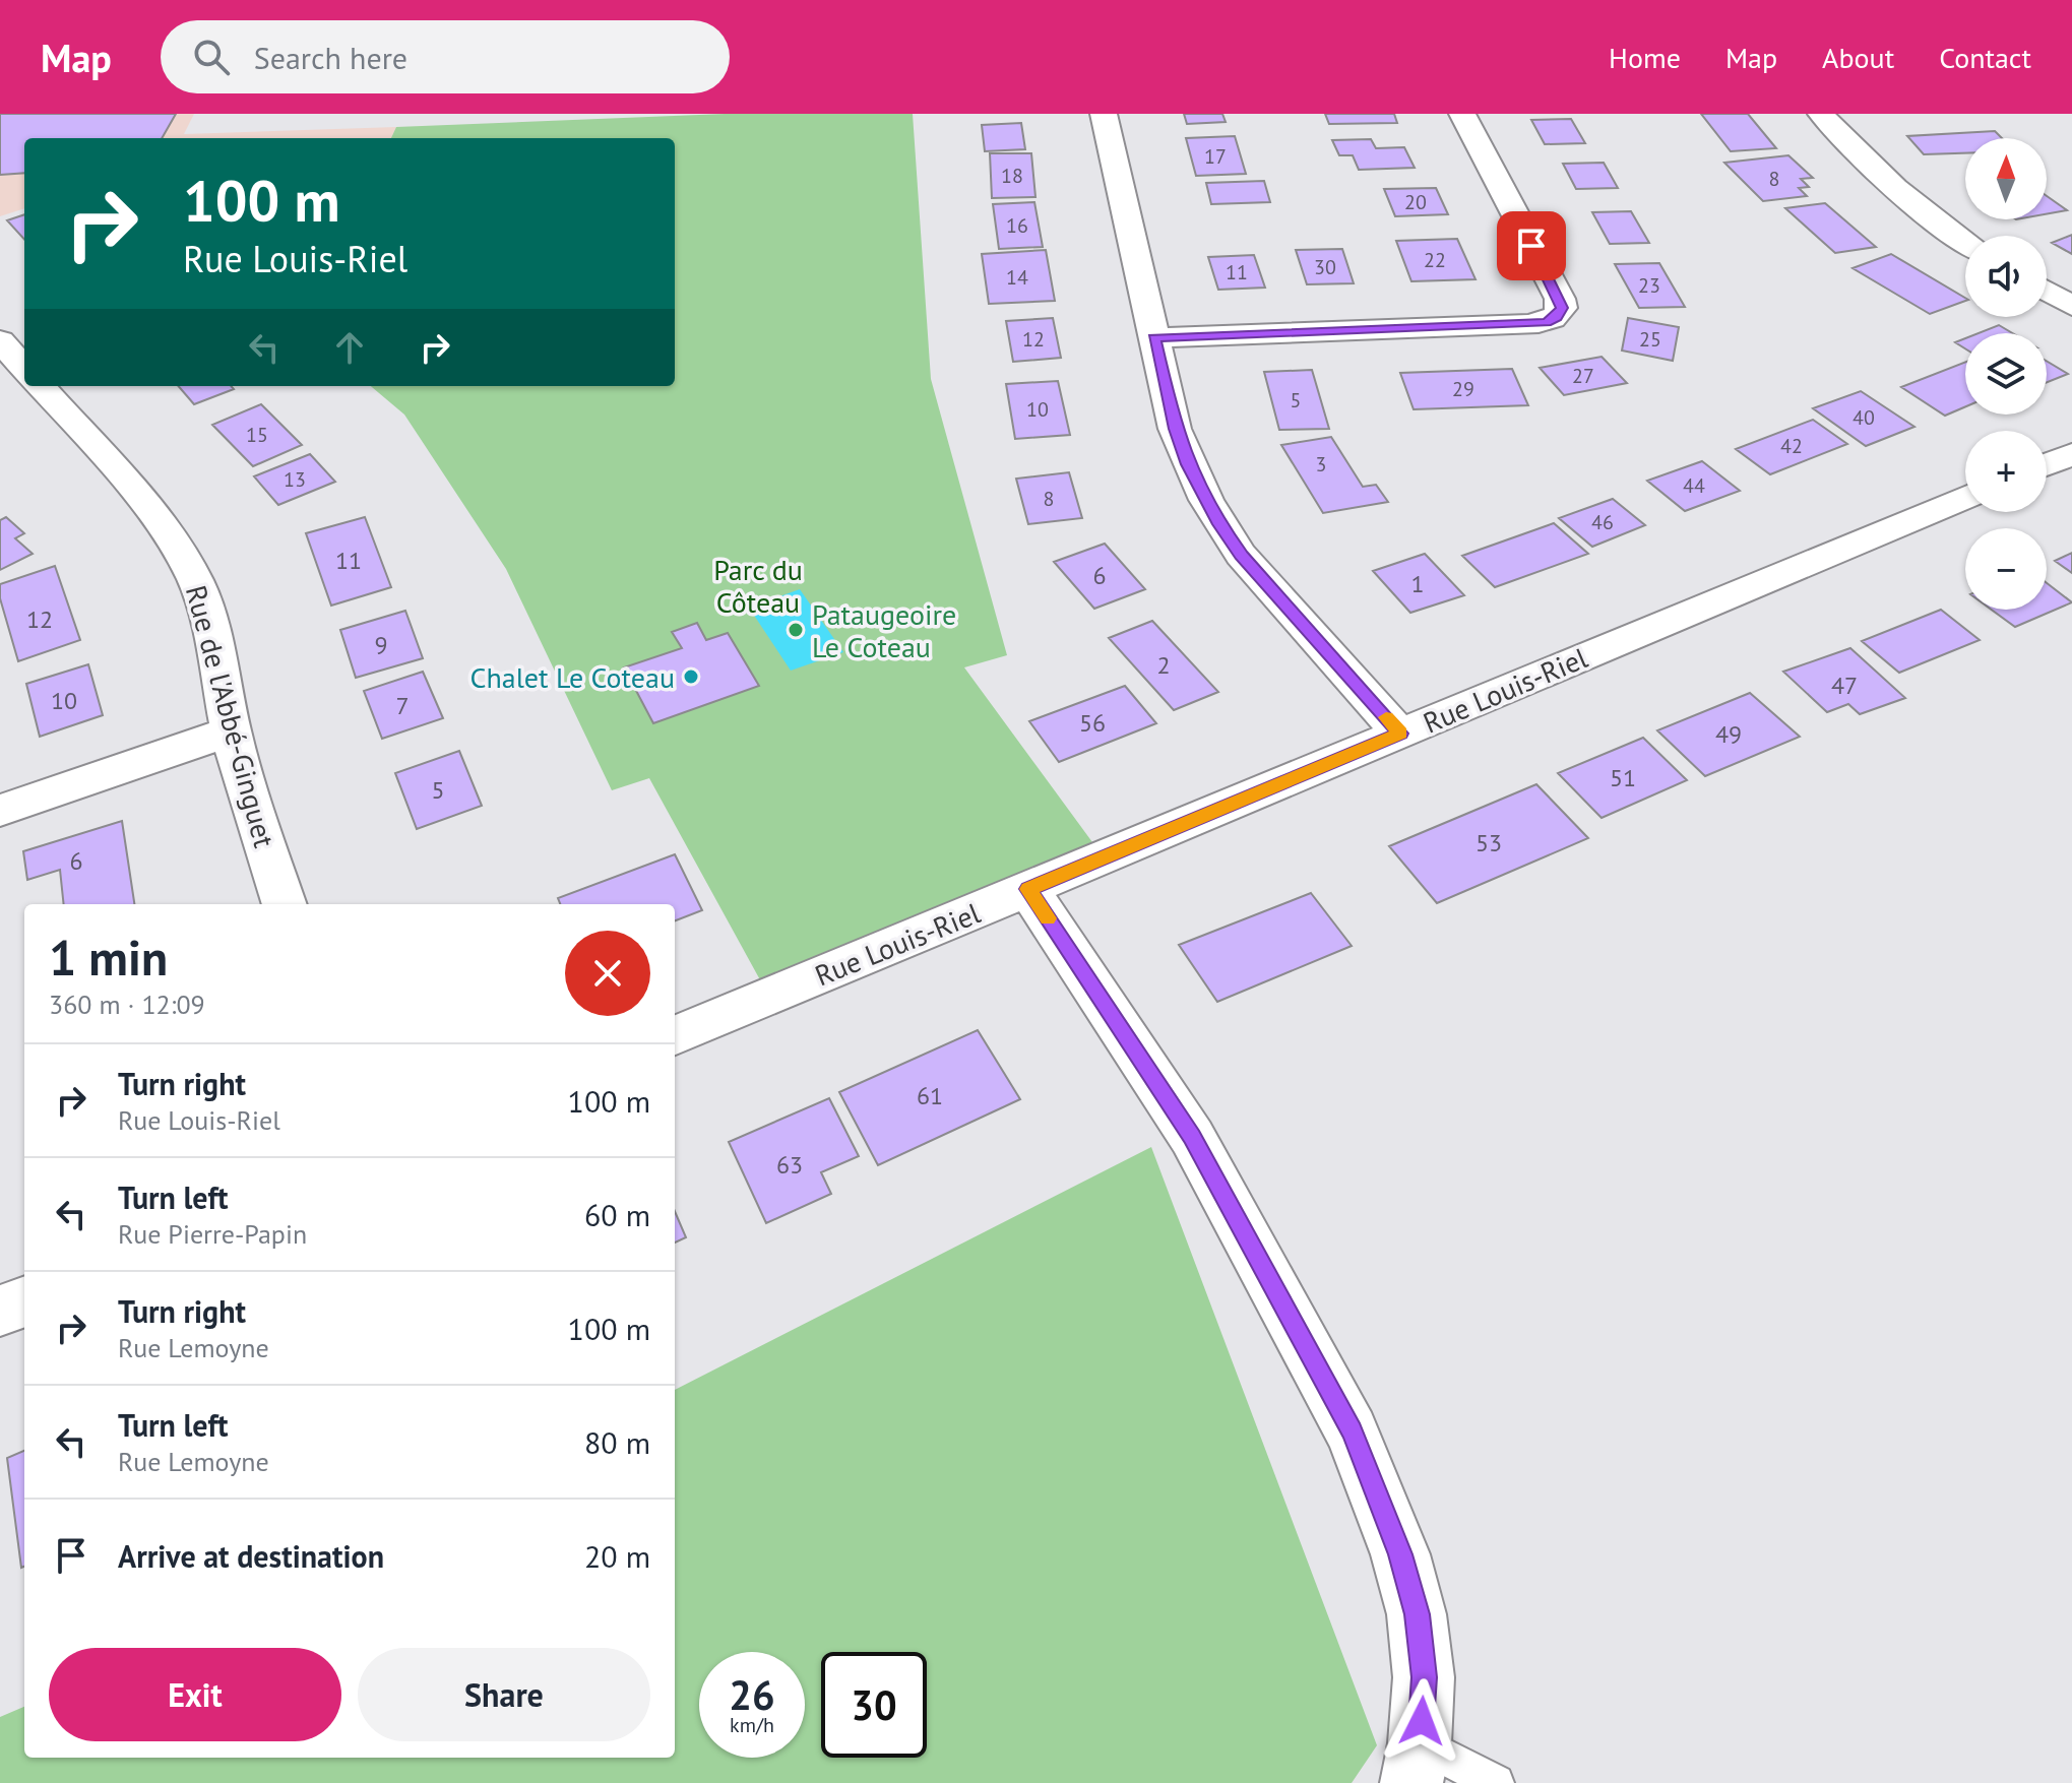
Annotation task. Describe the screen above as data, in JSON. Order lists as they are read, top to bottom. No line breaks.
{"streets":{"street":["Rue Louis-Riel","Rue de l'Abbé-Ginguet"]},"parks":["Parc du Côteau"],"places":["Pataugeoire Le Coteau","Chalet Le Coteau"],"house_numbers":["17","18","8","20","16","22","30","11","14","23","12","25","27","29","5","10","40","15","42","3","13","44","8","46","11","6","1","12","9","2","47","10","7","56","49","51","5","53","6","61","63"],"north":"top","page":{"header":"Map","search":"Search here","nav":["Home","Map","About","Contact"],"map_buttons":["+","−"],"turn":["100 m","Rue Louis-Riel"],"heading":["1 min","360 m · 12:09"],"list":[{"name":"Turn right","note":"Rue Louis-Riel","value":"100 m"},{"name":"Turn left","note":"Rue Pierre-Papin","value":"60 m"},{"name":"Turn right","note":"Rue Lemoyne","value":"100 m"},{"name":"Turn left","note":"Rue Lemoyne","value":"80 m"},{"name":"Arrive at destination","value":"20 m"}],"buttons":["Exit","Share"],"speed":"26 km/h","limit":"30"}}
